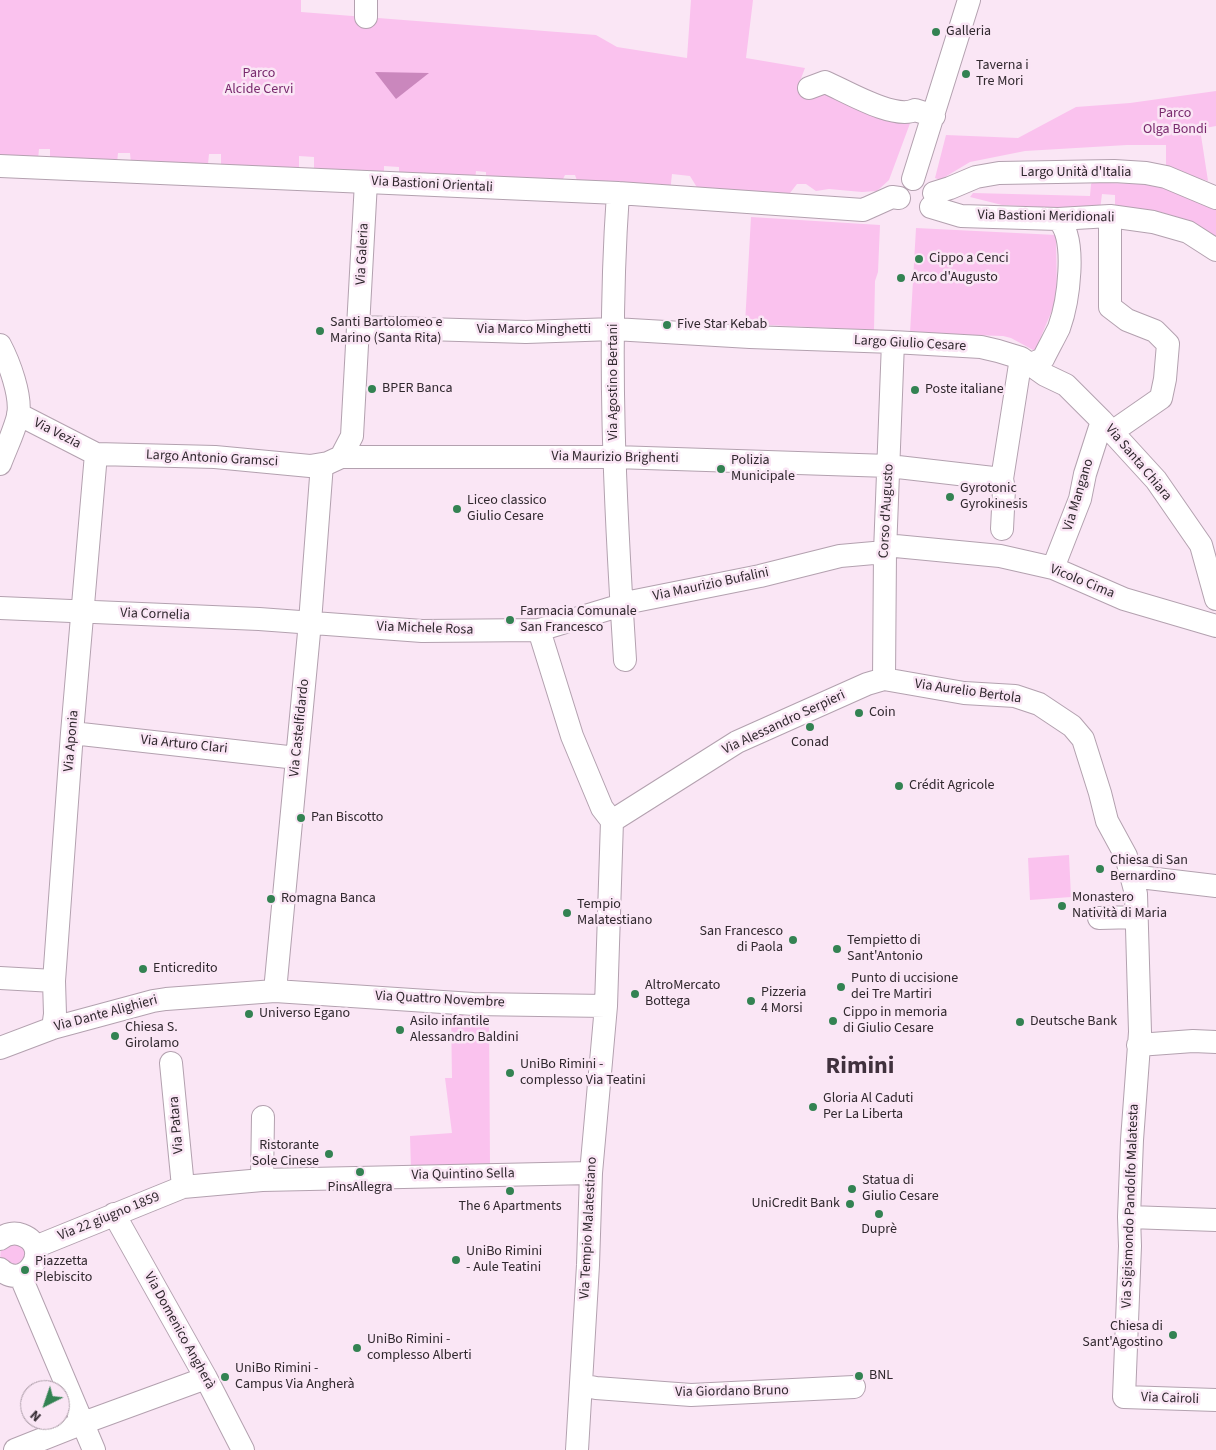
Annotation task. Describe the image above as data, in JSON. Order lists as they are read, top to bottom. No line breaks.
{"streets":{"street":["Largo Unità d'Italia","Via Bastioni Orientali","Via Bastioni Meridionali","Via Galeria","Via Marco Minghetti","Largo Giulio Cesare","Via Agostino Bertani","Via Vezia","Via Maurizio Brighenti","Largo Antonio Gramsci","Via Santa Chiara","Via Mangano","Corso d'Augusto","Vicolo Cima","Via Maurizio Bufalini","Via Cornelia","Via Michele Rosa","Via Aurelio Bertola","Via Alessandro Serpieri","Via Castelfidardo","Via Aponia","Via Arturo Clari","Via Quattro Novembre","Via Dante Alighieri","Via Patara","Via Quintino Sella","Via Sigismondo Pandolfo Malatesta","Via 22 giugno 1859","Via Tempio Malatestiano","Via Domenico Angherà","Via Giordano Bruno","Via Cairoli"]},"crossings":[["Largo Unità d'Italia","Via Bastioni Orientali"],["Largo Unità d'Italia","Via Bastioni Meridionali"],["Via Bastioni Orientali","Via Bastioni Meridionali"],["Via Bastioni Orientali","Via Galeria"],["Via Bastioni Orientali","Via Agostino Bertani"],["Via Galeria","Via Marco Minghetti"],["Via Galeria","Via Maurizio Brighenti"],["Via Galeria","Largo Antonio Gramsci"],["Via Galeria","Via Castelfidardo"],["Via Marco Minghetti","Largo Giulio Cesare"],["Via Marco Minghetti","Via Agostino Bertani"],["Largo Giulio Cesare","Via Santa Chiara"],["Largo Giulio Cesare","Corso d'Augusto"],["Via Agostino Bertani","Via Maurizio Brighenti"],["Via Agostino Bertani","Via Maurizio Bufalini"],["Via Vezia","Largo Antonio Gramsci"],["Via Vezia","Via Aponia"],["Via Maurizio Brighenti","Largo Antonio Gramsci"],["Via Maurizio Brighenti","Corso d'Augusto"],["Via Maurizio Brighenti","Via Castelfidardo"],["Largo Antonio Gramsci","Via Castelfidardo"],["Largo Antonio Gramsci","Via Aponia"],["Via Santa Chiara","Via Mangano"],["Via Mangano","Vicolo Cima"],["Corso d'Augusto","Vicolo Cima"],["Corso d'Augusto","Via Maurizio Bufalini"],["Corso d'Augusto","Via Aurelio Bertola"],["Corso d'Augusto","Via Alessandro Serpieri"],["Vicolo Cima","Via Maurizio Bufalini"],["Via Maurizio Bufalini","Via Michele Rosa"],["Via Cornelia","Via Michele Rosa"],["Via Cornelia","Via Castelfidardo"],["Via Cornelia","Via Aponia"],["Via Michele Rosa","Via Castelfidardo"],["Via Aurelio Bertola","Via Alessandro Serpieri"],["Via Aurelio Bertola","Via Sigismondo Pandolfo Malatesta"],["Via Alessandro Serpieri","Via Tempio Malatestiano"],["Via Castelfidardo","Via Arturo Clari"],["Via Castelfidardo","Via Quattro Novembre"],["Via Castelfidardo","Via Dante Alighieri"],["Via Aponia","Via Arturo Clari"],["Via Aponia","Via Dante Alighieri"],["Via Quattro Novembre","Via Dante Alighieri"],["Via Quattro Novembre","Via Tempio Malatestiano"],["Via Patara","Via 22 giugno 1859"],["Via Quintino Sella","Via Tempio Malatestiano"],["Via Sigismondo Pandolfo Malatesta","Via Cairoli"],["Via 22 giugno 1859","Via Domenico Angherà"],["Via Tempio Malatestiano","Via Giordano Bruno"]],"districts":["Rimini"],"parks":["Parco Alcide Cervi","Parco Olga Bondi"],"places":["Galleria","Taverna i Tre Mori","Cippo a Cenci","Arco d'Augusto","Five Star Kebab","Santi Bartolomeo e Marino (Santa Rita)","BPER Banca","Poste italiane","Polizia Municipale","Gyrotonic Gyrokinesis","Liceo classico Giulio Cesare","Farmacia Comunale San Francesco","Coin","Conad","Crédit Agricole","Pan Biscotto","Chiesa di San Bernardino","Romagna Banca","Monastero Natività di Maria","Tempio Malatestiano","San Francesco di Paola","Tempietto di Sant'Antonio","Enticredito","Punto di uccisione dei Tre Martiri","AltroMercato Bottega","Pizzeria 4 Morsi","Universo Egano","Cippo in memoria di Giulio Cesare","Deutsche Bank","Asilo infantile Alessandro Baldini","Chiesa S. Girolamo","UniBo Rimini - complesso Via Teatini","Gloria Al Caduti Per La Liberta","Ristorante Sole Cinese","PinsAllegra","Statua di Giulio Cesare","The 6 Apartments","UniCredit Bank","Duprè","UniBo Rimini - Aule Teatini","Piazzetta Plebiscito","Chiesa di Sant'Agostino","UniBo Rimini - complesso Alberti","BNL","UniBo Rimini - Campus Via Angherà"],"north":"bottom left"}
